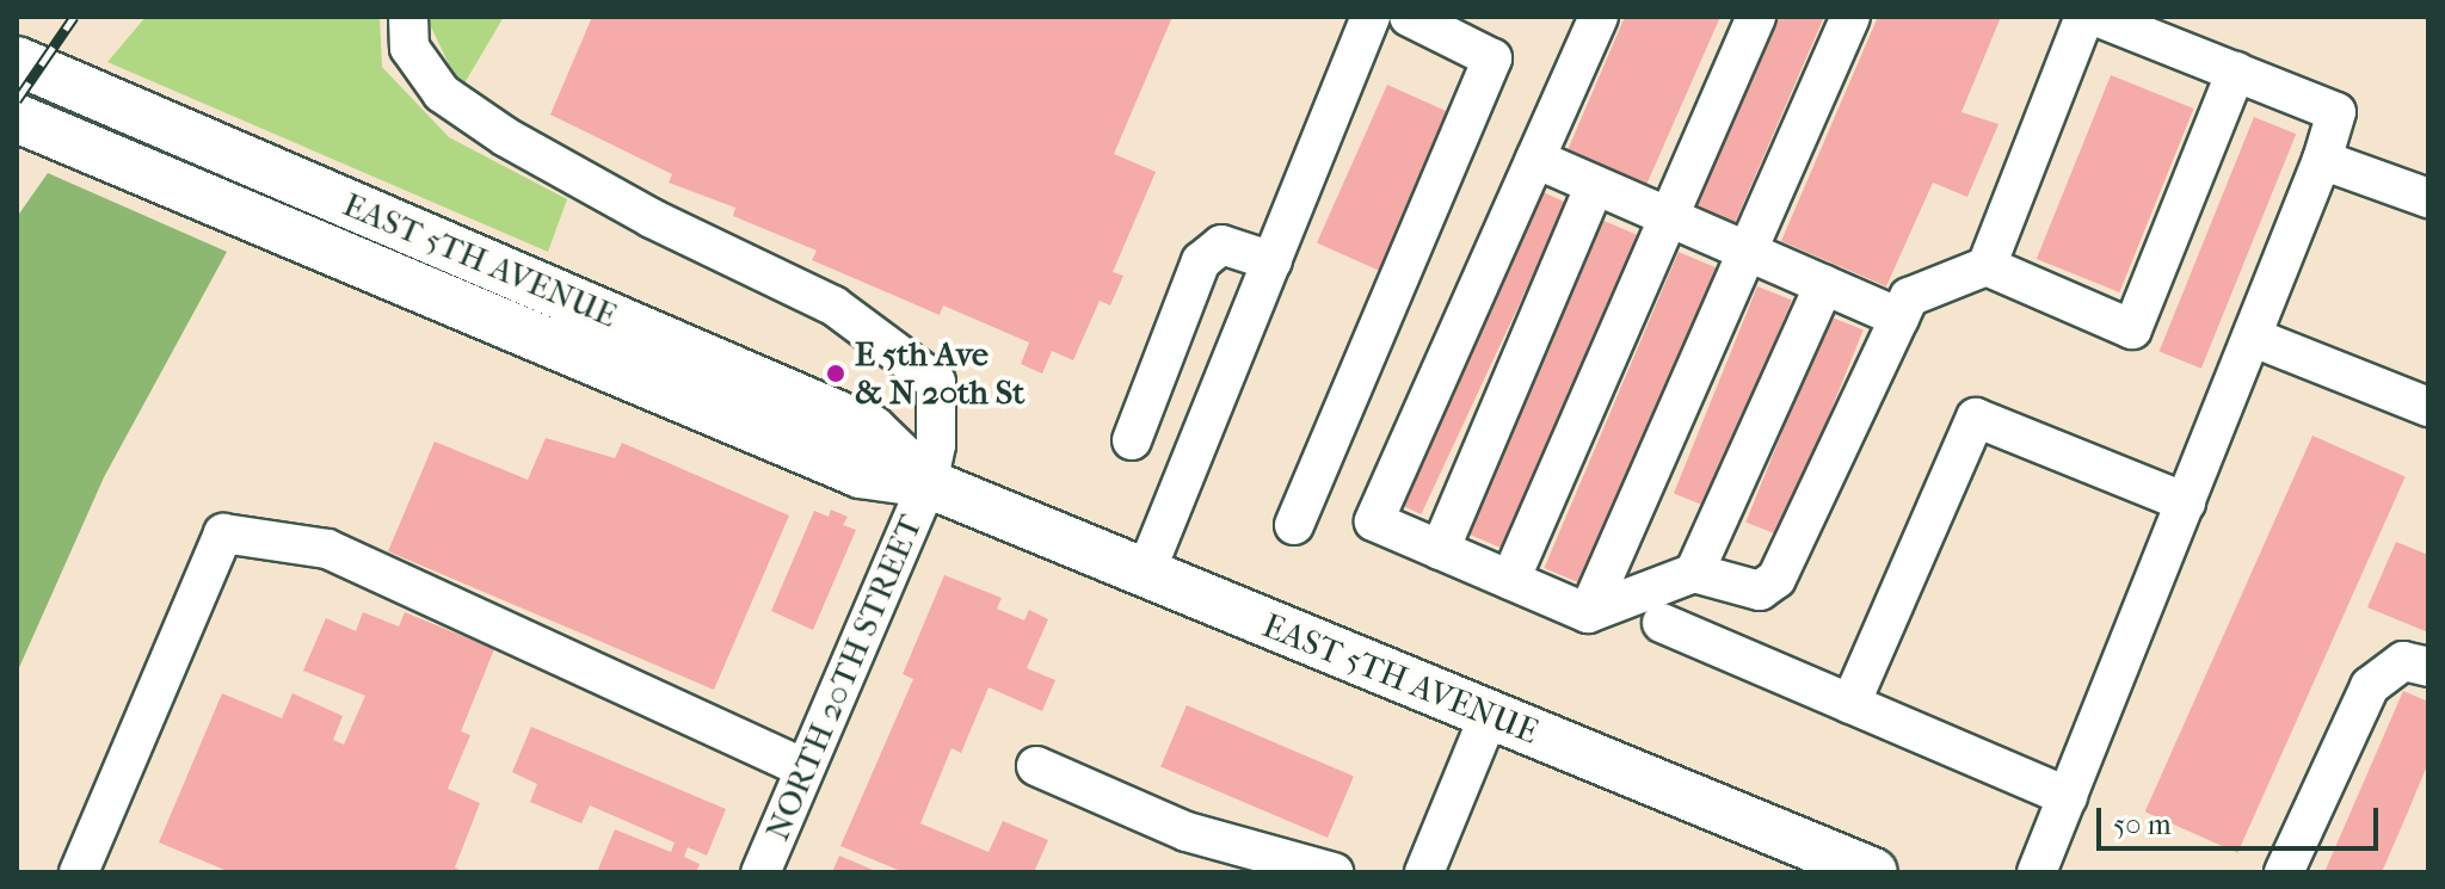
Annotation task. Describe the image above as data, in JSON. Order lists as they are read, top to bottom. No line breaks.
{"streets":{"main road":["EAST 5TH AVENUE"],"street":["NORTH 20TH STREET"]},"crossings":[["EAST 5TH AVENUE","NORTH 20TH STREET"]],"places":["E 5th Ave & N 20th St"],"scale_bar":"50 m"}
